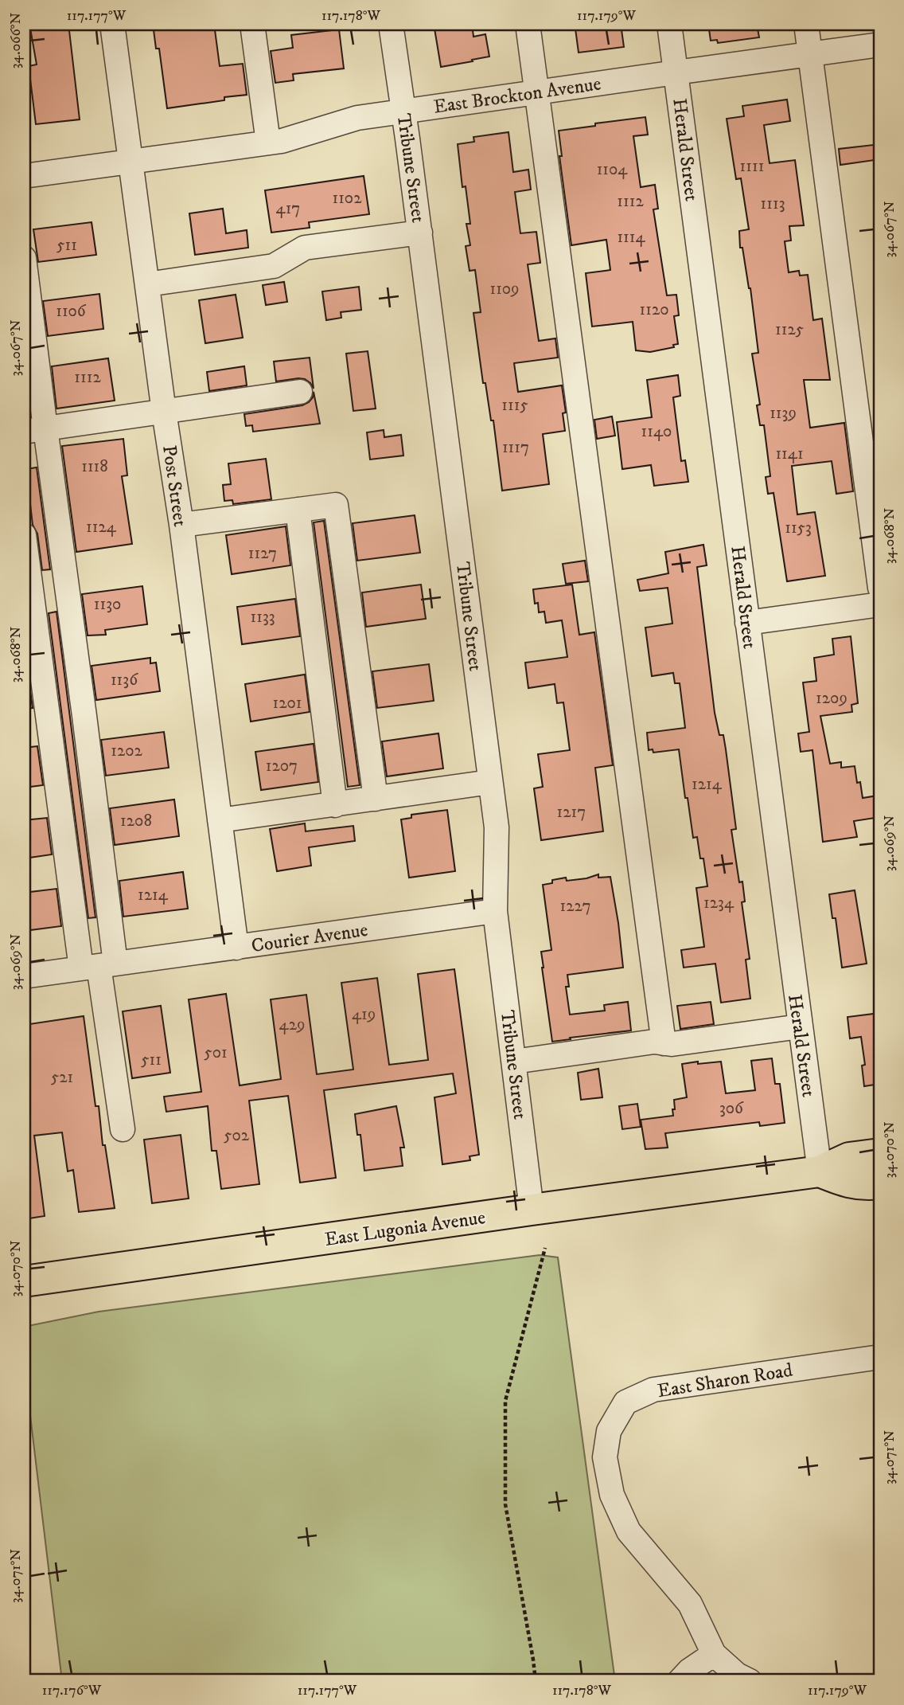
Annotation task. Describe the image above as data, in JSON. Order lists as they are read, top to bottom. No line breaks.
{"streets":{"main road":["East Lugonia Avenue"],"street":["East Brockton Avenue","Herald Street","Tribune Street","Post Street","Courier Avenue","East Sharon Road"]},"crossings":[["East Brockton Avenue","Herald Street"],["East Brockton Avenue","Tribune Street"],["East Brockton Avenue","Post Street"],["Herald Street","East Lugonia Avenue"],["Tribune Street","Courier Avenue"],["Tribune Street","East Lugonia Avenue"],["Post Street","Courier Avenue"]],"house_numbers":["1111","1104","1102","1112","1113","417","1114","511","1109","1120","1106","1125","1112","1115","1139","1140","1117","1141","1118","1124","1153","1127","1130","1133","1136","1209","1201","1202","1207","1214","1217","1208","1214","1234","1227","419","429","501","511","521","306","502"],"coordinates":["117.177°W","117.178°W","117.179°W","34.066°N","34.067°N","34.068°N","34.069°N","34.070°N","34.071°N","117.176°W"]}
